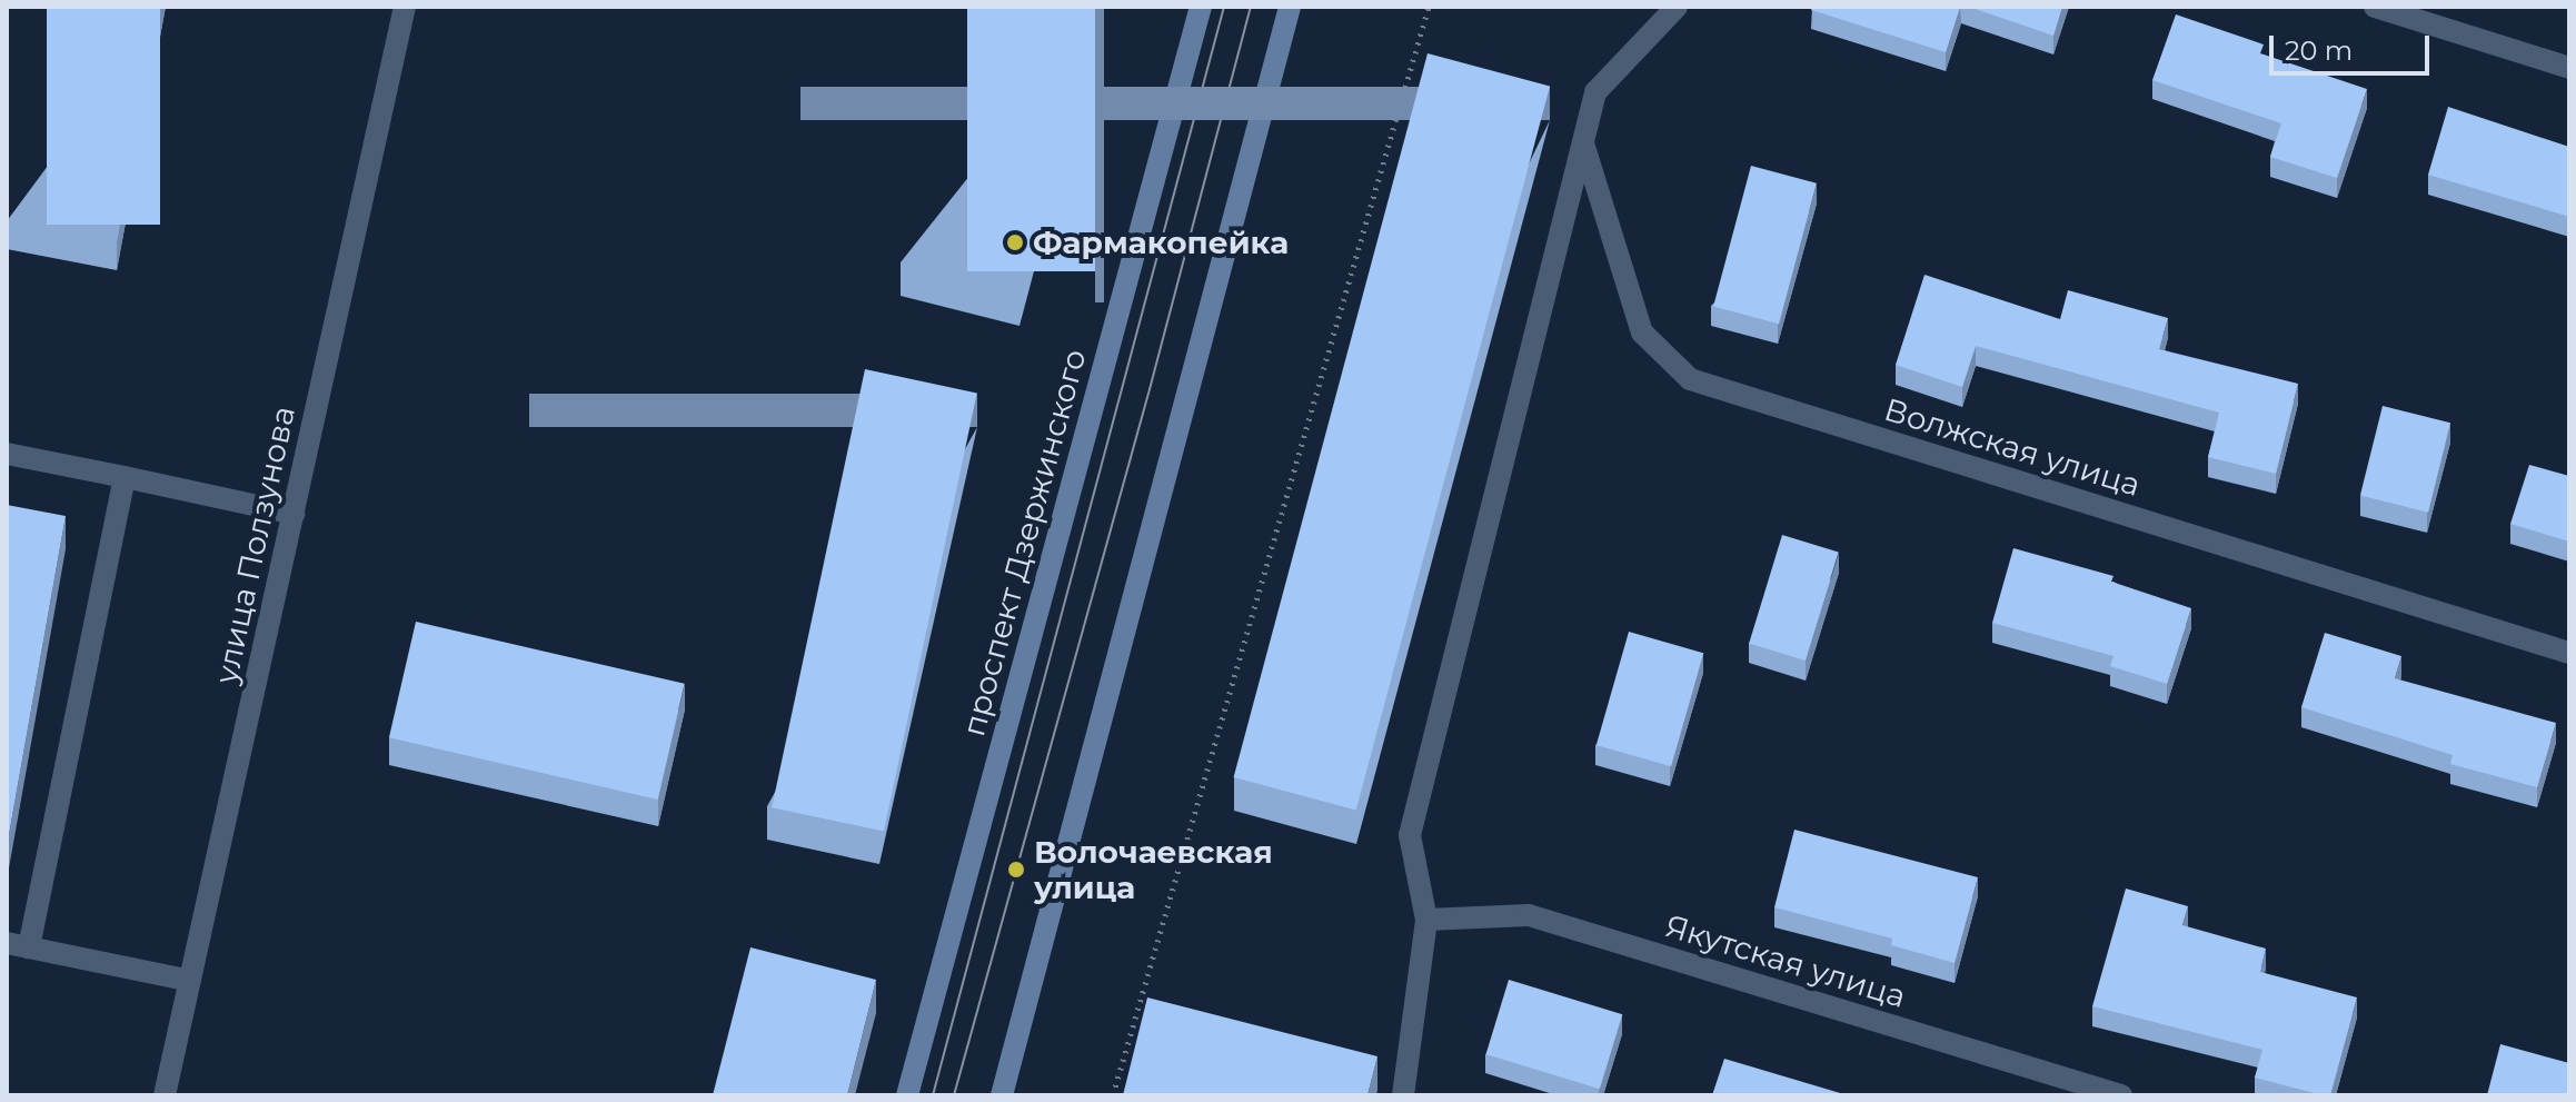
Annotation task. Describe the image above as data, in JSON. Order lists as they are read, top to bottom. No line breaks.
{"streets":{"main road":["проспект Дзержинского"],"street":["Волжская улица","улица Ползунова","Якутская улица"]},"places":["Фармакопейка","Волочаевская улица"],"scale_bar":"20 m"}
